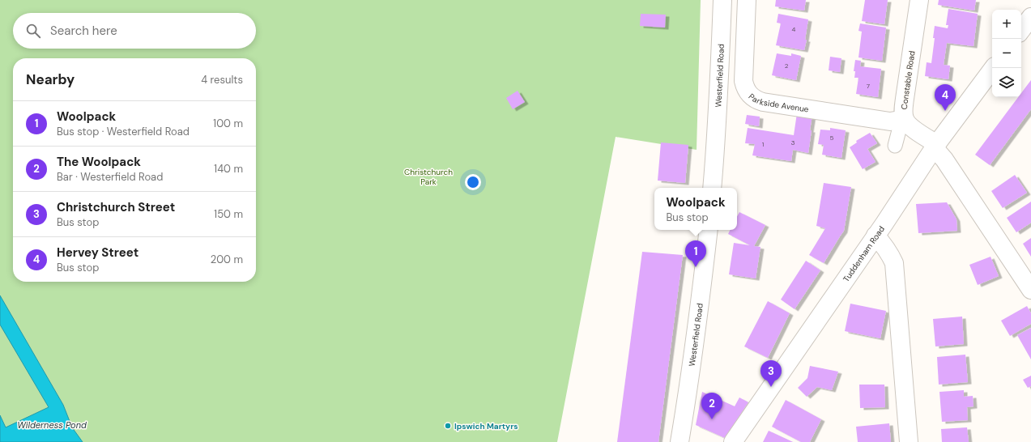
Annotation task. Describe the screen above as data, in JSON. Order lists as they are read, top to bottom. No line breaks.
{"streets":{"street":["Westerfield Road","Constable Road","Parkside Avenue","Tuddenham Road"]},"crossings":[["Constable Road","Parkside Avenue"],["Constable Road","Tuddenham Road"]],"water":["Wilderness Pond"],"parks":["Christchurch Park"],"places":["Ipswich Martyrs"],"house_numbers":["4","2","7","5","3","1"],"page":{"map_buttons":["+","−"],"search":"Search here","heading":["Nearby","4 results"],"pins":["4","1","3","2"],"list":[{"mark":"1","name":"Woolpack","note":"Bus stop · Westerfield Road","value":"100 m"},{"mark":"2","name":"The Woolpack","note":"Bar · Westerfield Road","value":"140 m"},{"mark":"3","name":"Christchurch Street","note":"Bus stop","value":"150 m"},{"mark":"4","name":"Hervey Street","note":"Bus stop","value":"200 m"}],"popup":["Woolpack","Bus stop"]}}
